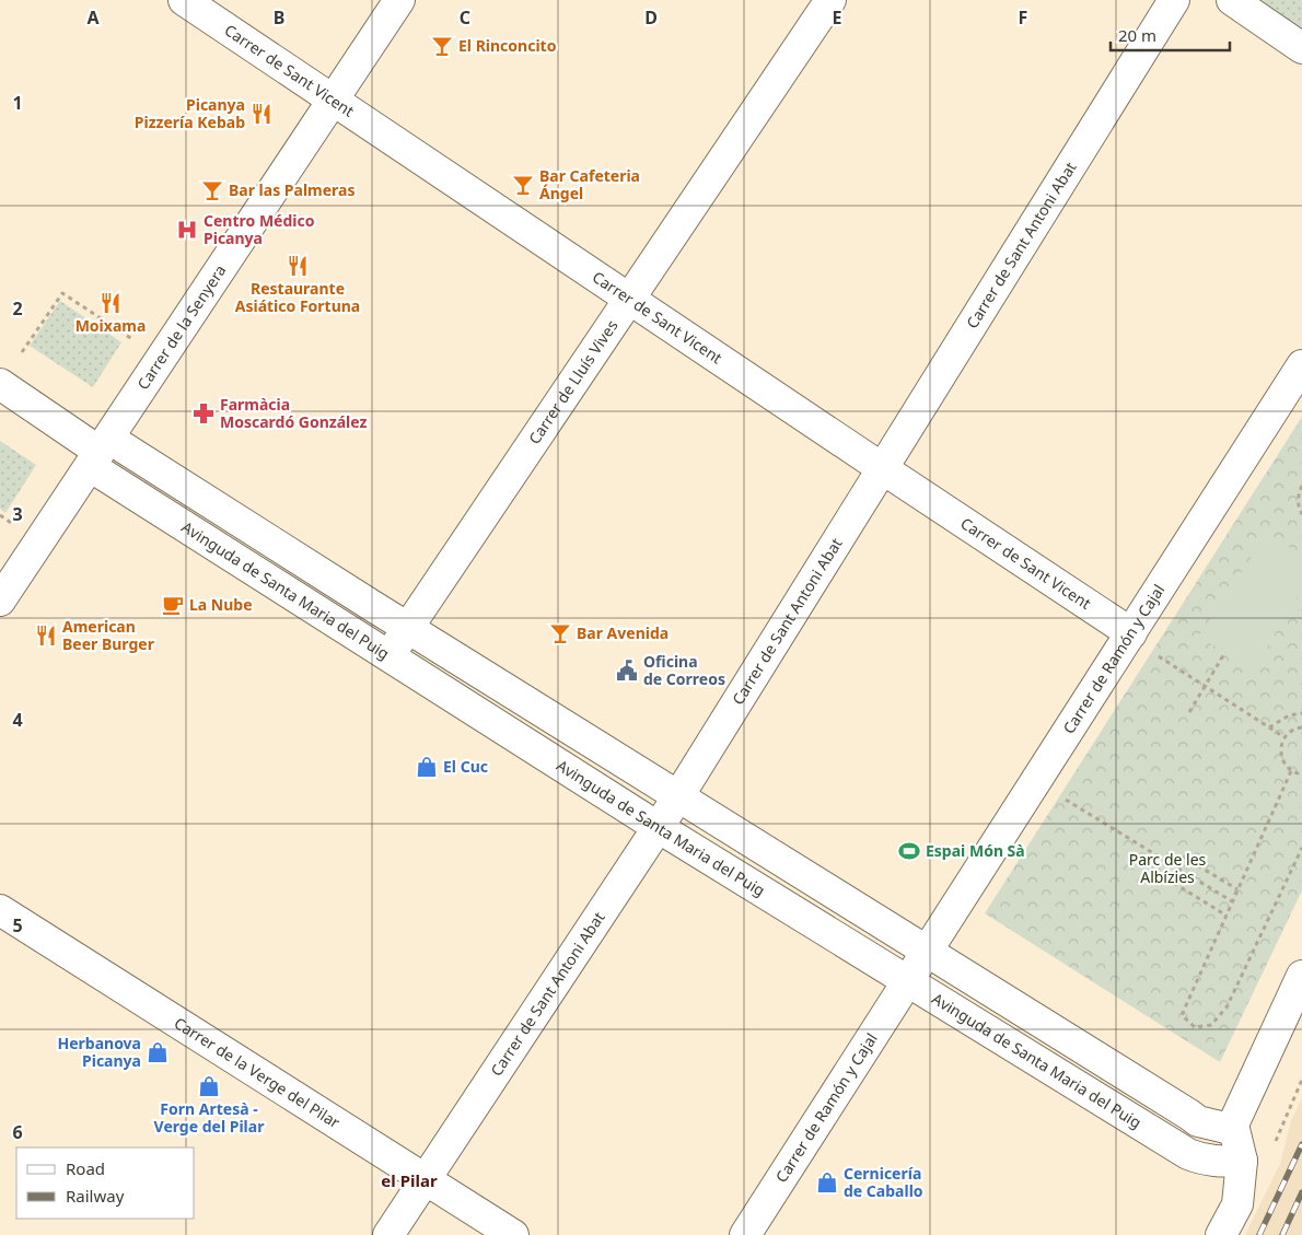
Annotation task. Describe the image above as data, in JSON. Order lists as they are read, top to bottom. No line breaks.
{"streets":{"street":["Carrer de Sant Vicent","Carrer de Sant Antoni Abat","Carrer de la Senyera","Carrer de Lluís Vives","Avinguda de Santa Maria del Puig","Carrer de Ramón y Cajal","Carrer de la Verge del Pilar"]},"crossings":[["Carrer de Sant Vicent","Carrer de Sant Antoni Abat"],["Carrer de Sant Vicent","Carrer de la Senyera"],["Carrer de Sant Vicent","Carrer de Lluís Vives"],["Carrer de Sant Vicent","Carrer de Ramón y Cajal"],["Carrer de Sant Antoni Abat","Avinguda de Santa Maria del Puig"],["Carrer de Sant Antoni Abat","Carrer de la Verge del Pilar"],["Carrer de la Senyera","Avinguda de Santa Maria del Puig"],["Carrer de Lluís Vives","Avinguda de Santa Maria del Puig"],["Avinguda de Santa Maria del Puig","Carrer de Ramón y Cajal"]],"districts":["el Pilar"],"parks":["Parc de les Albízies"],"places":{"bar":["El Rinconcito","Bar Cafeteria Ángel","Bar las Palmeras","Bar Avenida"],"restaurant":["Picanya Pizzería Kebab","Restaurante Asiático Fortuna","Moixama","American Beer Burger"],"hospital":["Centro Médico Picanya"],"pharmacy":["Farmàcia Moscardó González"],"cafe":["La Nube"],"public building":["Oficina de Correos"],"shop":["El Cuc","Herbanova Picanya","Forn Artesà - Verge del Pilar","Cernicería de Caballo"],"sports":["Espai Món Sà"]},"legend":["Road","Railway"],"scale_bar":"20 m","grid":{"columns":["A","B","C","D","E","F"],"rows":["1","2","3","4","5","6"]}}
